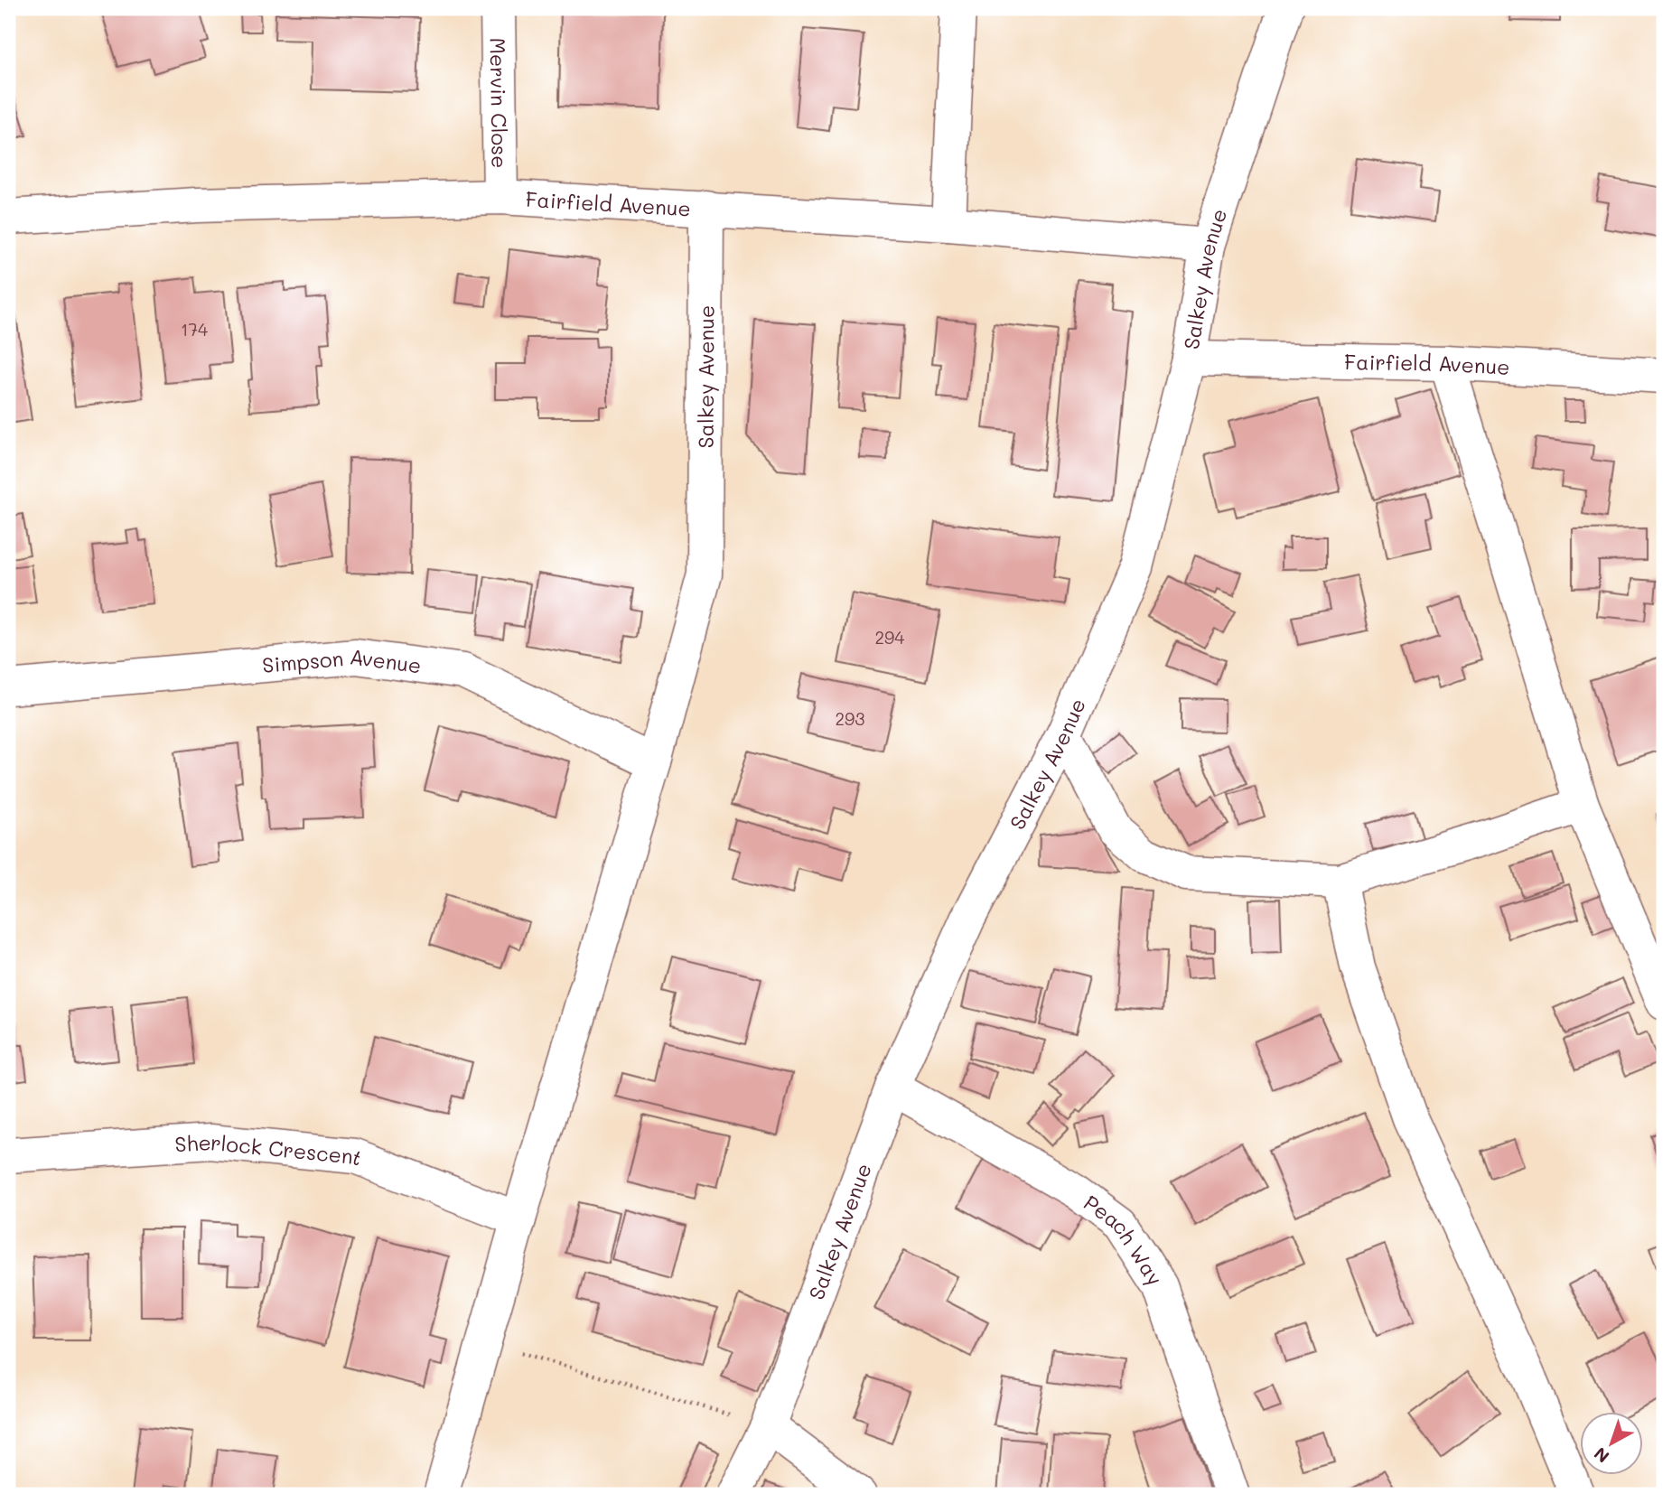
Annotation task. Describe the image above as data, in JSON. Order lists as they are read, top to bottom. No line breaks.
{"streets":{"street":["Mervin Close","Fairfield Avenue","Salkey Avenue","Simpson Avenue","Sherlock Crescent","Peach Way"]},"crossings":[["Mervin Close","Fairfield Avenue"],["Fairfield Avenue","Salkey Avenue"],["Salkey Avenue","Simpson Avenue"],["Salkey Avenue","Sherlock Crescent"],["Salkey Avenue","Peach Way"]],"house_numbers":["174","294","293"],"north":"bottom left"}
